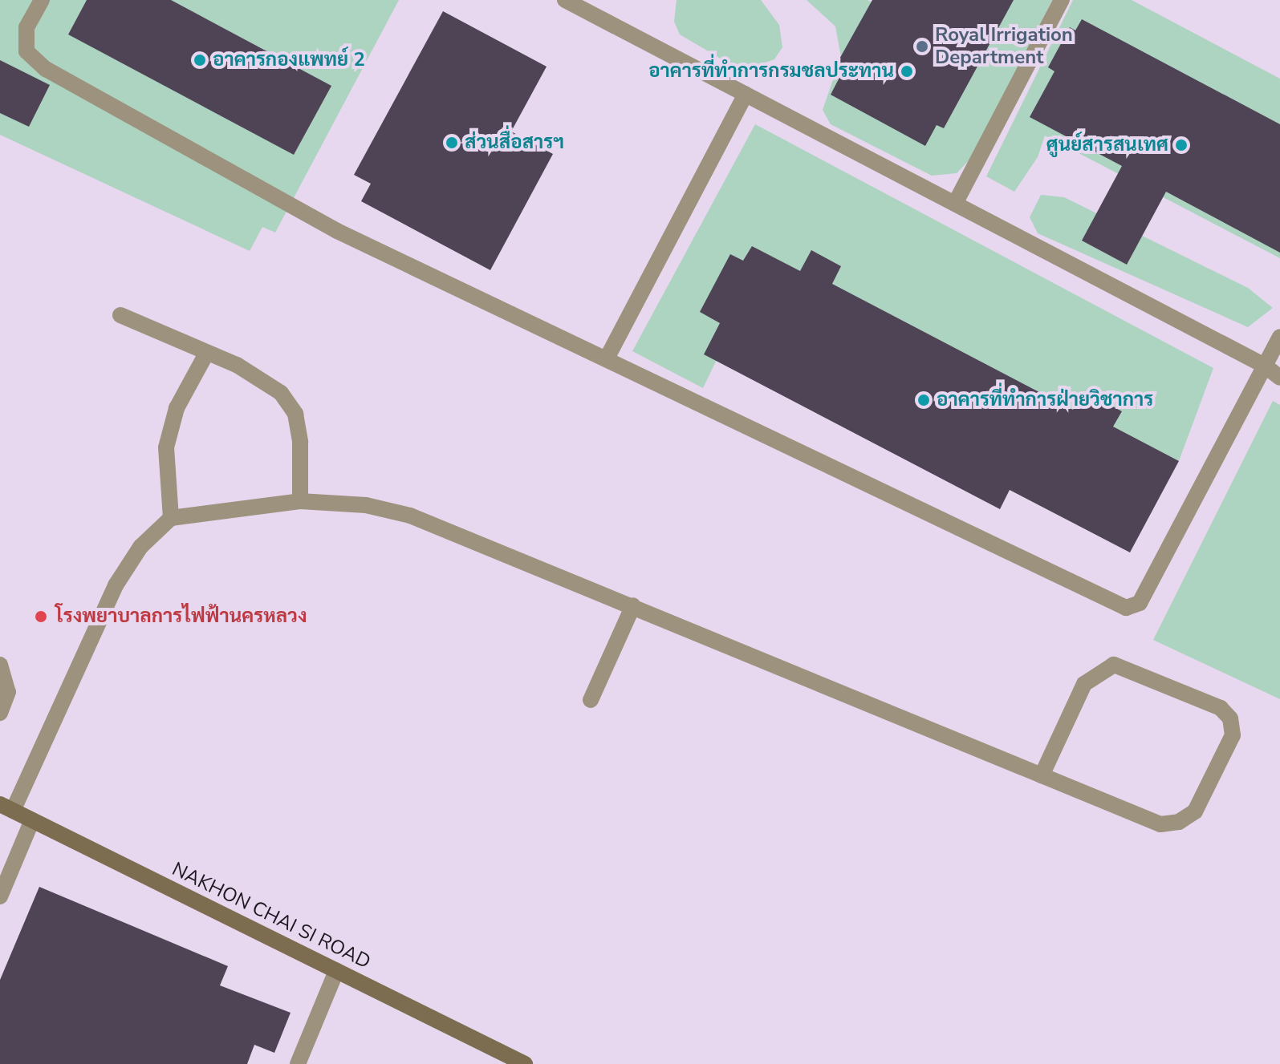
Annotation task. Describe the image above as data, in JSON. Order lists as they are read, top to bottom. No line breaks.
{"streets":{"street":["NAKHON CHAI SI ROAD"]},"places":["Royal Irrigation Department","อาคารกองแพทย์ 2","อาคารที่ทำการกรมชลประทาน","ส่วนสื่อสารฯ","ศูนย์สารสนเทศ","อาคารที่ทำการฝ่ายวิชาการ","โรงพยาบาลการไฟฟ้านครหลวง"]}
